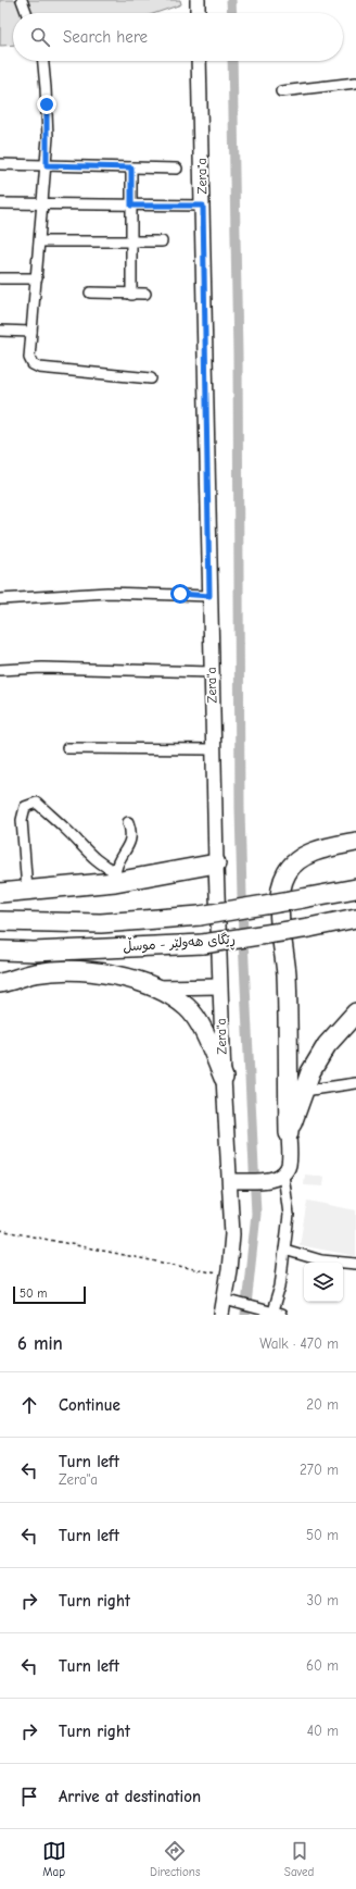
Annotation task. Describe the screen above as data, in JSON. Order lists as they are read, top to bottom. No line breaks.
{"streets":{"highway":["ڕێگای هەولێر - موسڵ"],"street":["Zera\"a"]},"scale_bar":"50 m","page":{"search":"Search here","scale":"50 m","heading":["6 min","Walk · 470 m"],"list":[["Continue","20 m"],["Turn left","Zera\"a","270 m"],["Turn left","50 m"],["Turn right","30 m"],["Turn left","60 m"],["Turn right","40 m"],"Arrive at destination"],"nav":["Map","Directions","Saved"]}}
